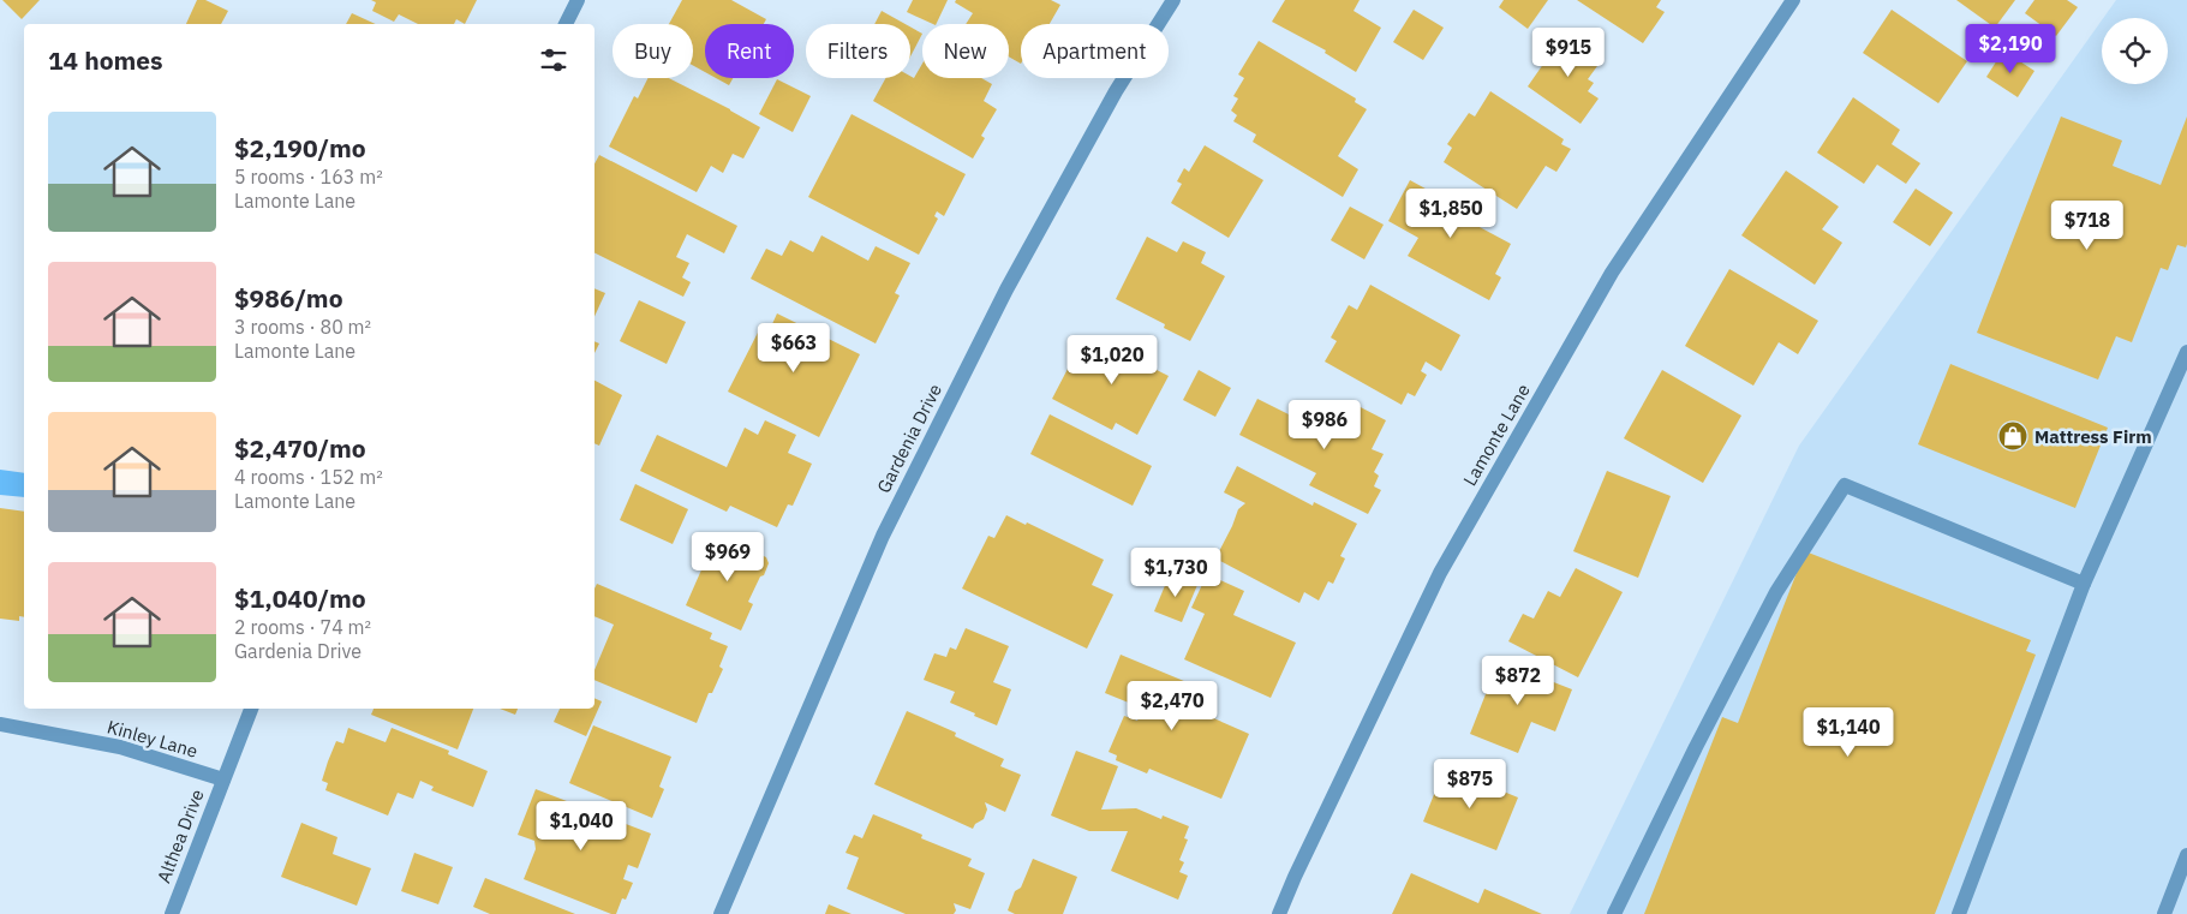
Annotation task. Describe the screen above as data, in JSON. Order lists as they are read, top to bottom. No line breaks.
{"streets":{"street":["Lamonte Lane","Gardenia Drive","Kinley Lane","Althea Drive"]},"crossings":[["Kinley Lane","Althea Drive"]],"places":{"shop":["Mattress Firm"]},"page":{"price":["$2,190","$915","$1,850","$718","$663","$1,020","$986","$969","$1,730","$872","$2,470","$1,140","$875","$1,040"],"chip":["Buy","Rent","Filters","New","Apartment"],"heading":"14 homes","list":[{"name":"$2,190/mo","note":"5 rooms · 163 m² · Lamonte Lane"},{"name":"$986/mo","note":"3 rooms · 80 m² · Lamonte Lane"},{"name":"$2,470/mo","note":"4 rooms · 152 m² · Lamonte Lane"},{"name":"$1,040/mo","note":"2 rooms · 74 m² · Gardenia Drive"}]}}
